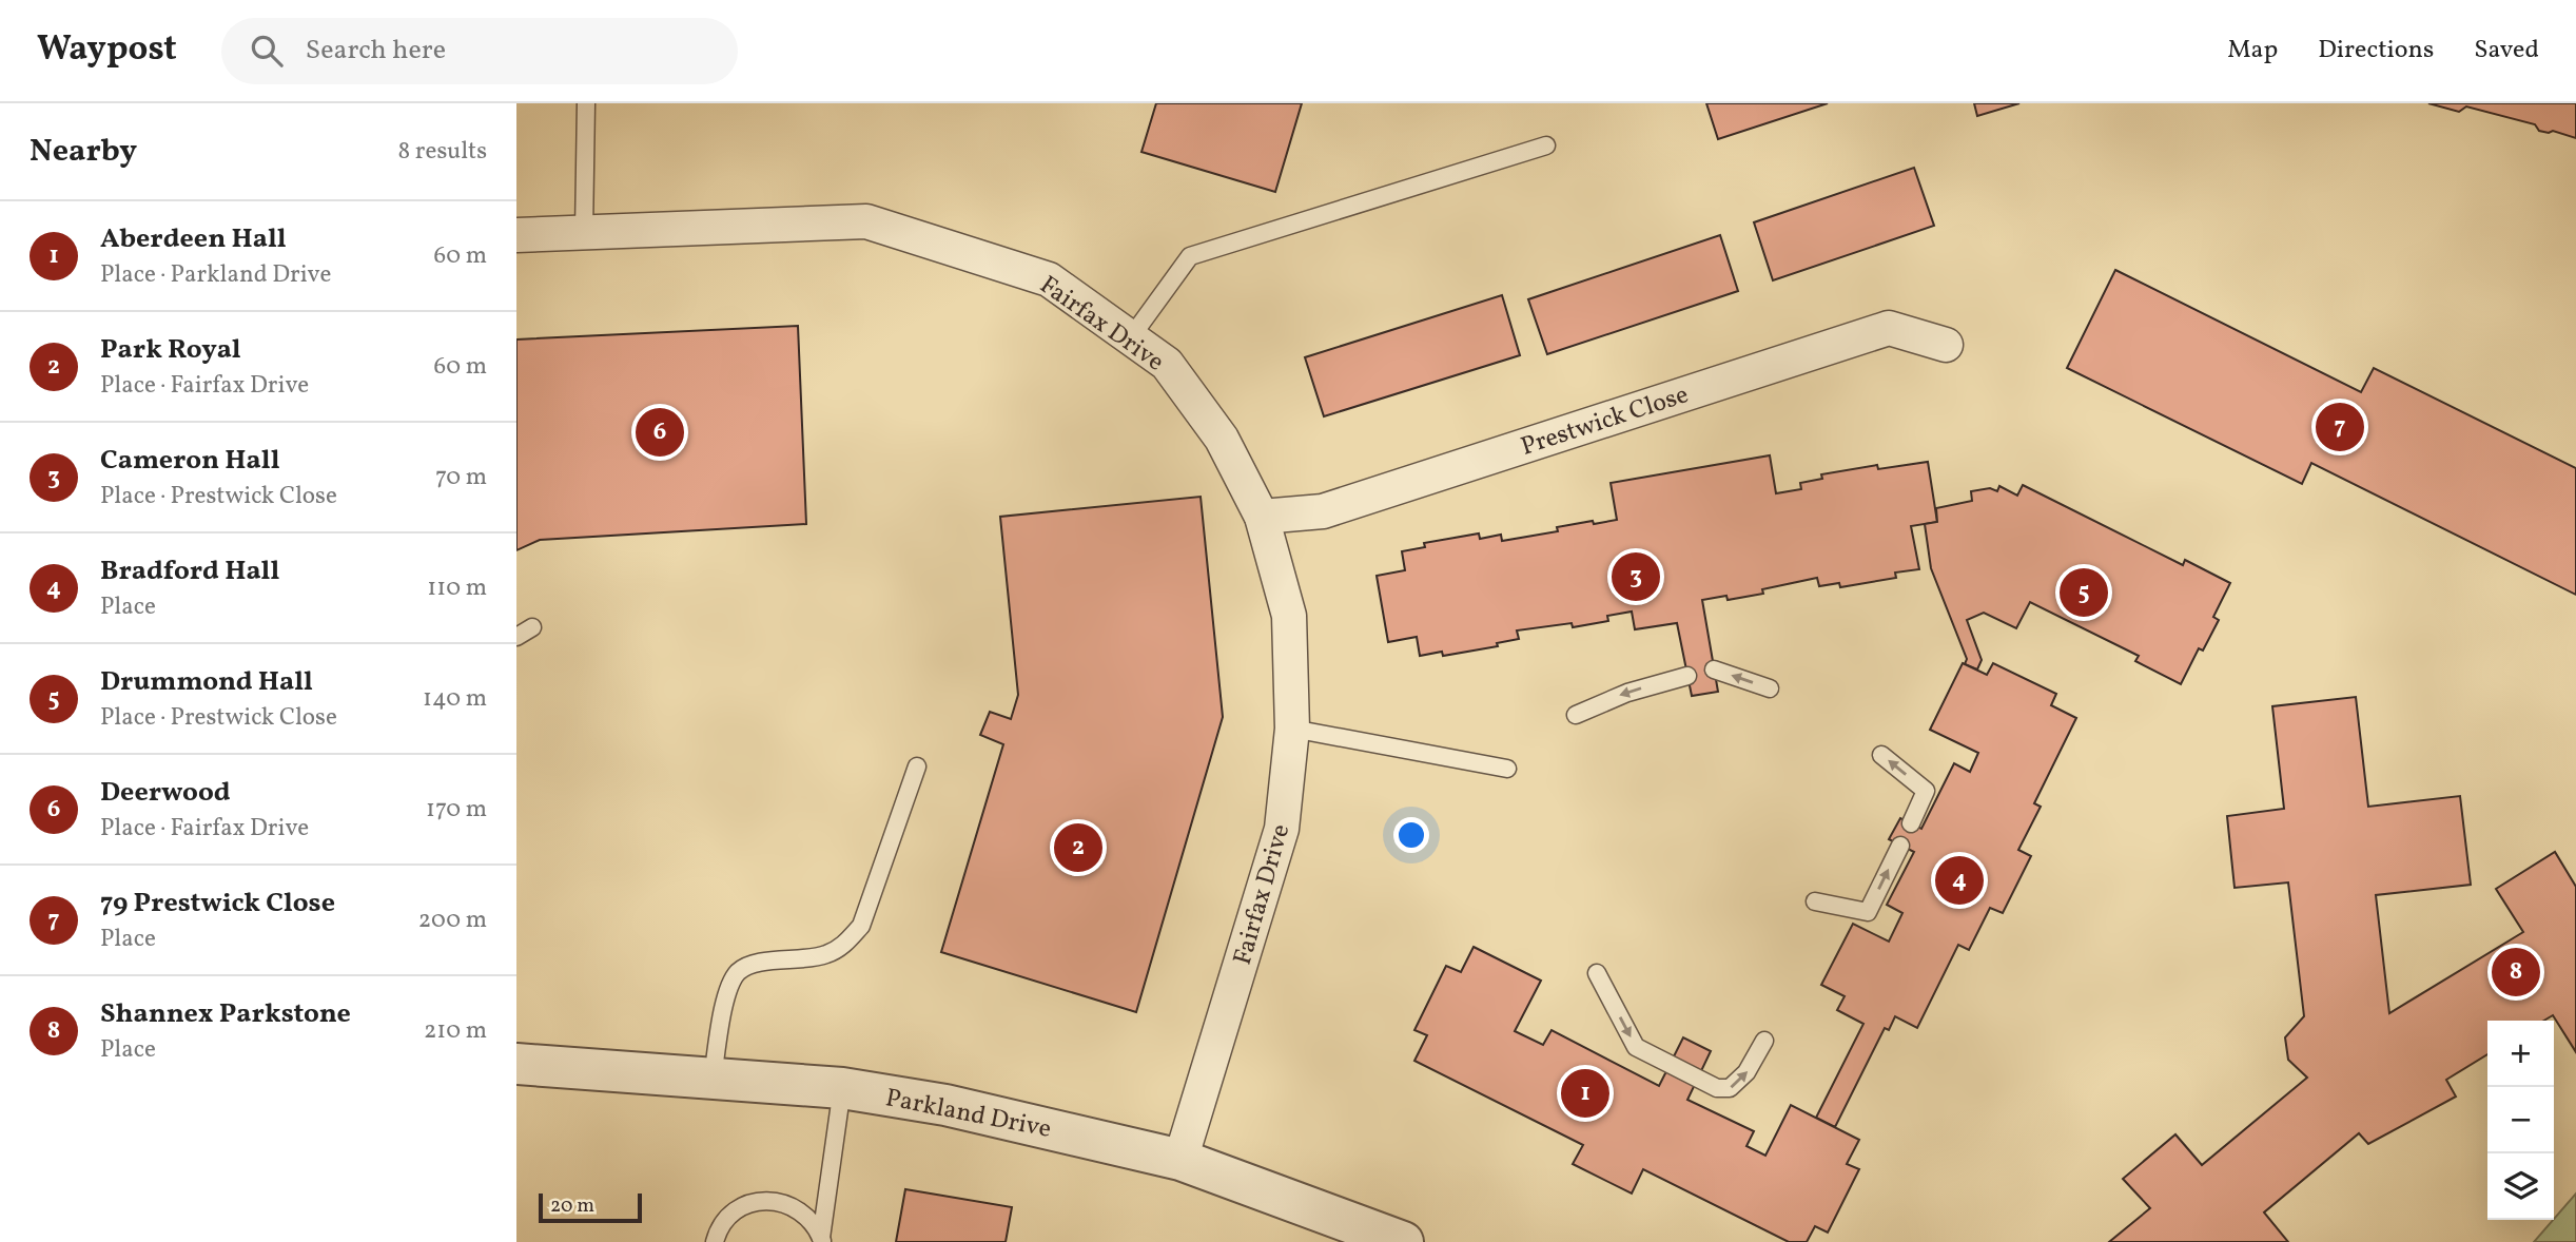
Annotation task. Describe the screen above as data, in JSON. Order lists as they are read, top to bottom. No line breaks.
{"streets":{"street":["Fairfax Drive","Prestwick Close","Parkland Drive"]},"crossings":[["Fairfax Drive","Prestwick Close"],["Fairfax Drive","Parkland Drive"]],"scale_bar":"20 m","page":{"header":"Waypost","search":"Search here","nav":["Map","Directions","Saved"],"heading":["Nearby","8 results"],"list":[{"mark":"1","name":"Aberdeen Hall","note":"Place · Parkland Drive","value":"60 m"},{"mark":"2","name":"Park Royal","note":"Place · Fairfax Drive","value":"60 m"},{"mark":"3","name":"Cameron Hall","note":"Place · Prestwick Close","value":"70 m"},{"mark":"4","name":"Bradford Hall","note":"Place","value":"110 m"},{"mark":"5","name":"Drummond Hall","note":"Place · Prestwick Close","value":"140 m"},{"mark":"6","name":"Deerwood","note":"Place · Fairfax Drive","value":"170 m"},{"mark":"7","name":"79 Prestwick Close","note":"Place","value":"200 m"},{"mark":"8","name":"Shannex Parkstone","note":"Place","value":"210 m"}],"pins":["7","6","3","5","2","4","8","1"],"map_buttons":["+","−"],"scale":"20 m"}}
